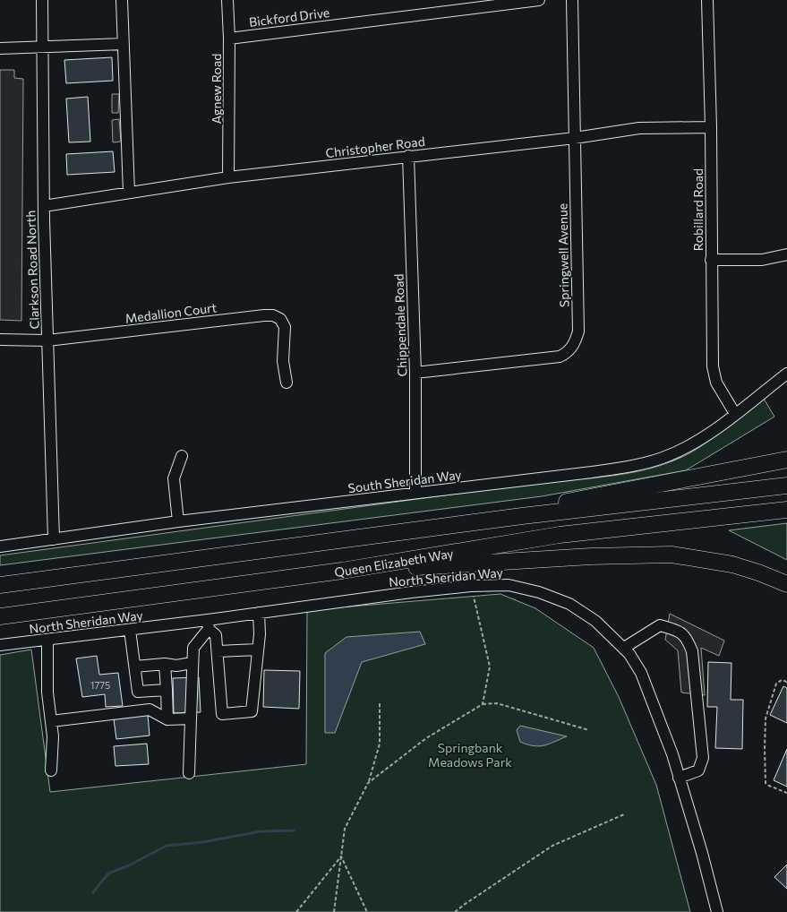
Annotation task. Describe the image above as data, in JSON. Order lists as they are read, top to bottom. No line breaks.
{"streets":{"highway":["Queen Elizabeth Way"],"street":["Bickford Drive","Agnew Road","Christopher Road","Robillard Road","Springwell Avenue","Clarkson Road North","Medallion Court","Chippendale Road","South Sheridan Way","North Sheridan Way"]},"crossings":[["Bickford Drive","Agnew Road"],["Agnew Road","Christopher Road"],["Christopher Road","Robillard Road"],["Christopher Road","Springwell Avenue"],["Christopher Road","Clarkson Road North"],["Christopher Road","Chippendale Road"],["Robillard Road","South Sheridan Way"],["Springwell Avenue","Chippendale Road"],["Clarkson Road North","Medallion Court"],["Clarkson Road North","South Sheridan Way"],["Chippendale Road","South Sheridan Way"]],"parks":["Springbank Meadows Park"],"house_numbers":["1775"]}
